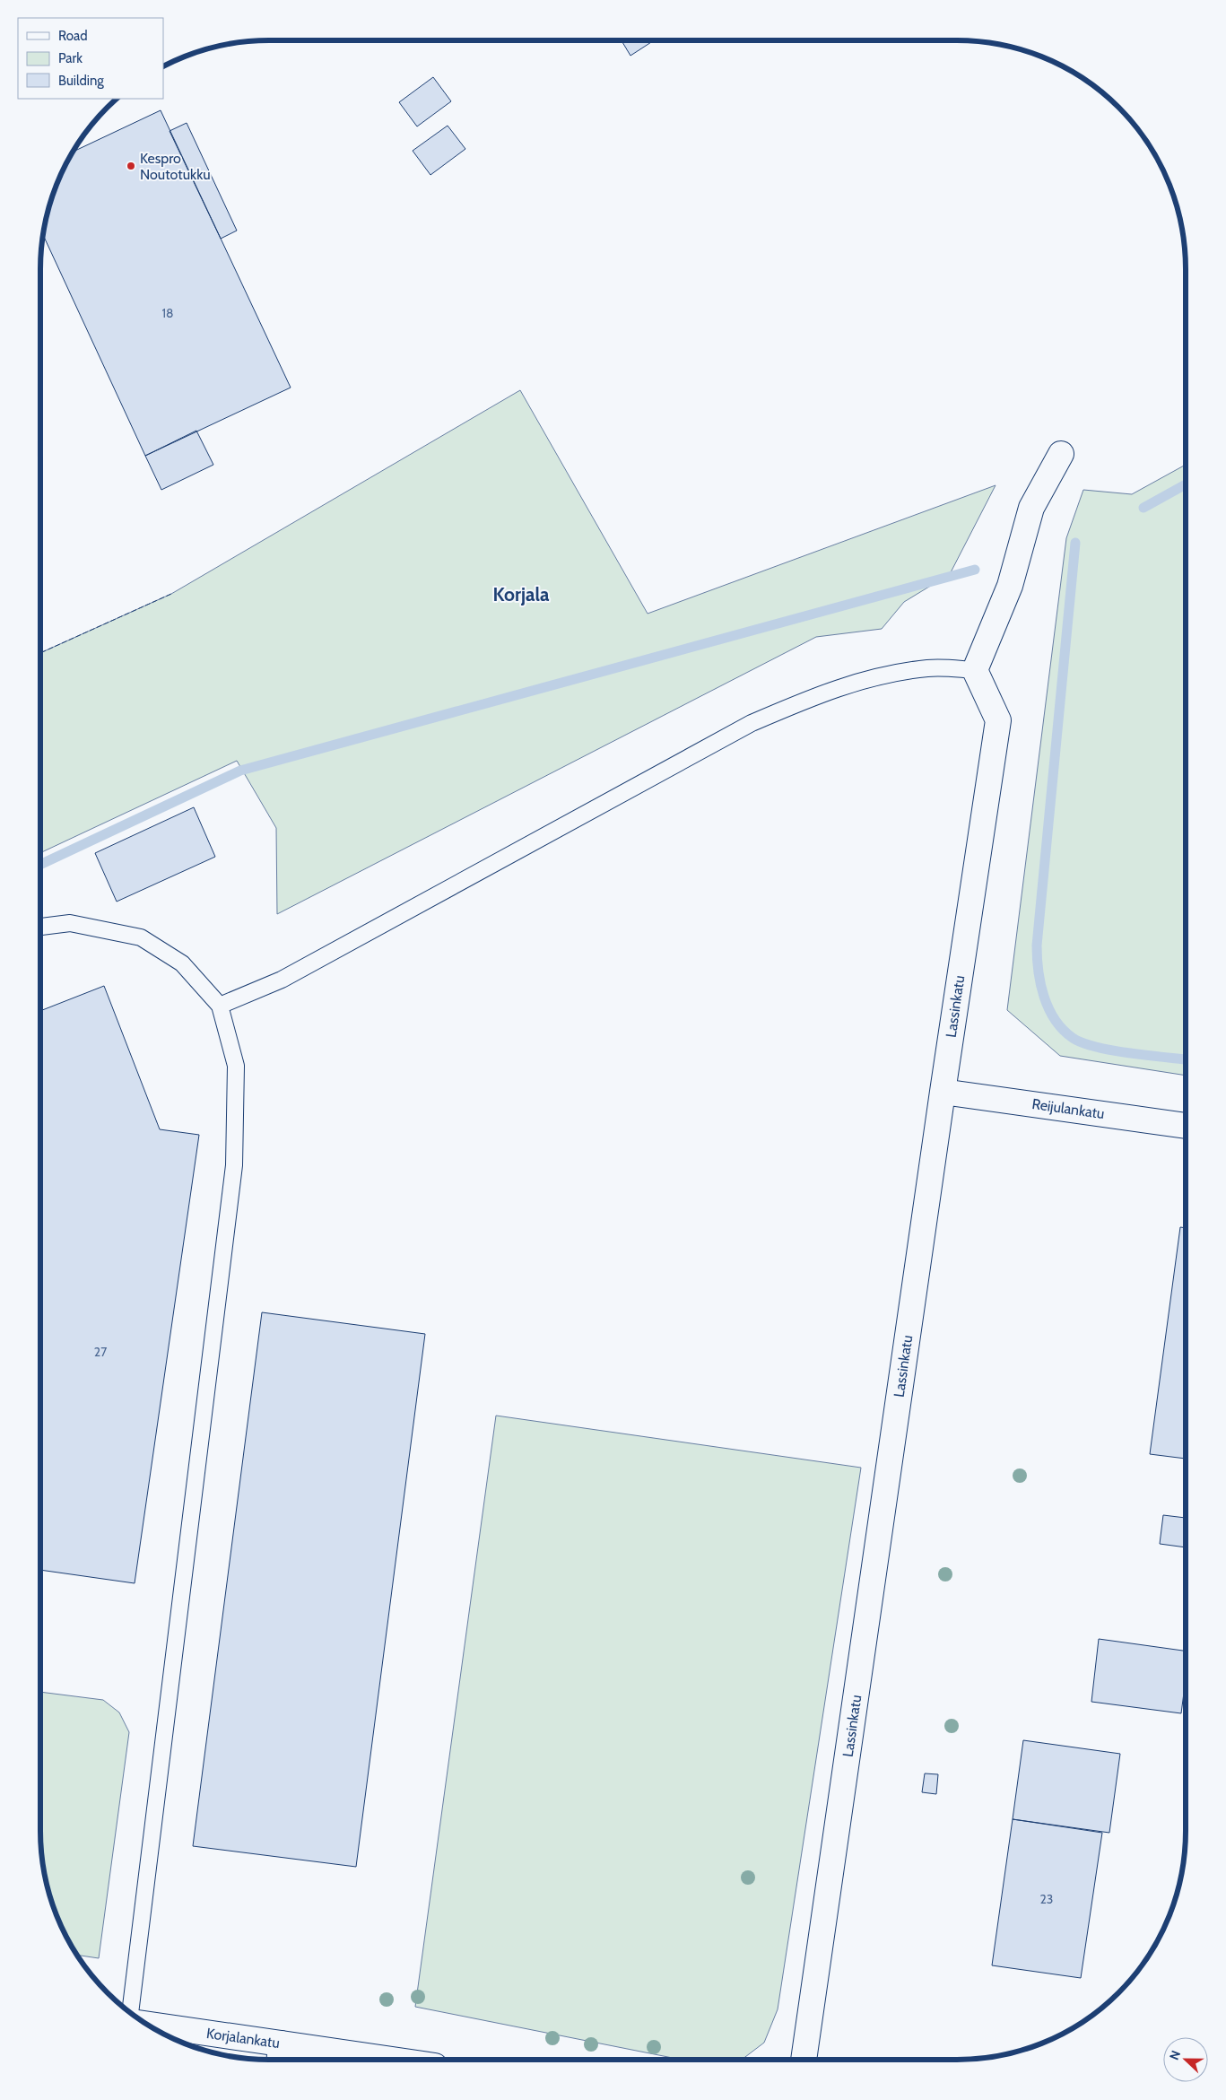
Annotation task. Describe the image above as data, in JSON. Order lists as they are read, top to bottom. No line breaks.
{"streets":{"street":["Lassinkatu","Reijulankatu","Korjalankatu"]},"crossings":[["Lassinkatu","Reijulankatu"]],"districts":["Korjala"],"places":["Kespro Noutotukku"],"house_numbers":["18","27","23"],"legend":["Road","Park","Building"],"north":"left"}
